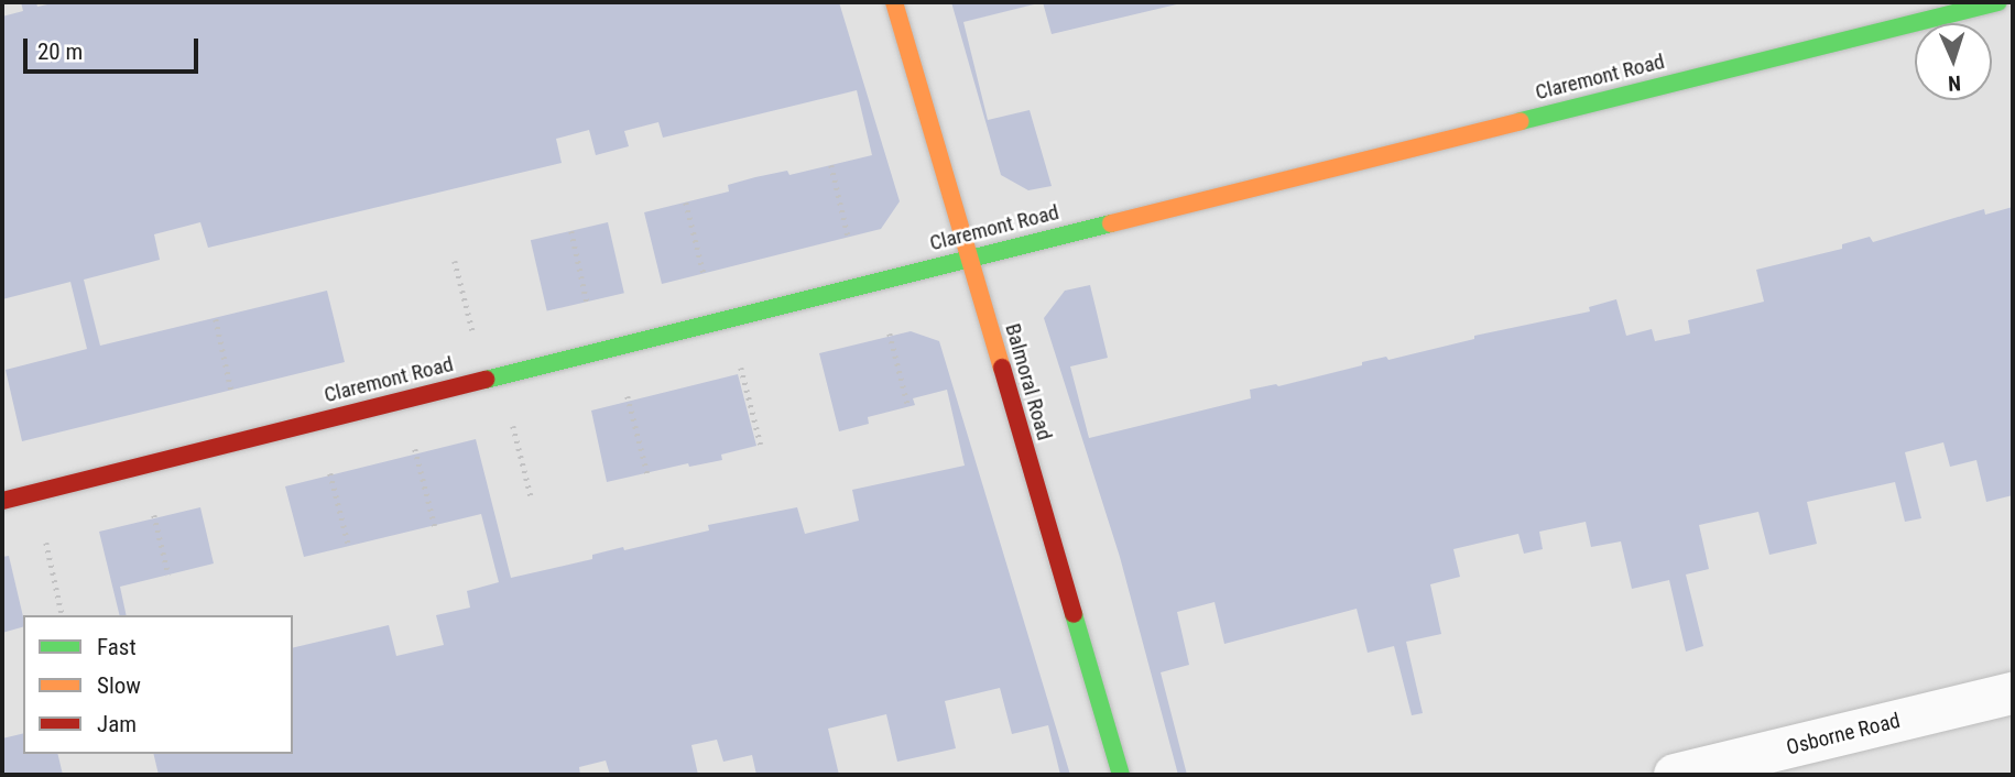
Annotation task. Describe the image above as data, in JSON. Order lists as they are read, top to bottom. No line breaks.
{"streets":{"street":["Claremont Road","Balmoral Road","Osborne Road"]},"crossings":[["Claremont Road","Balmoral Road"]],"legend":["Fast","Slow","Jam"],"scale_bar":"20 m","north":"bottom"}
